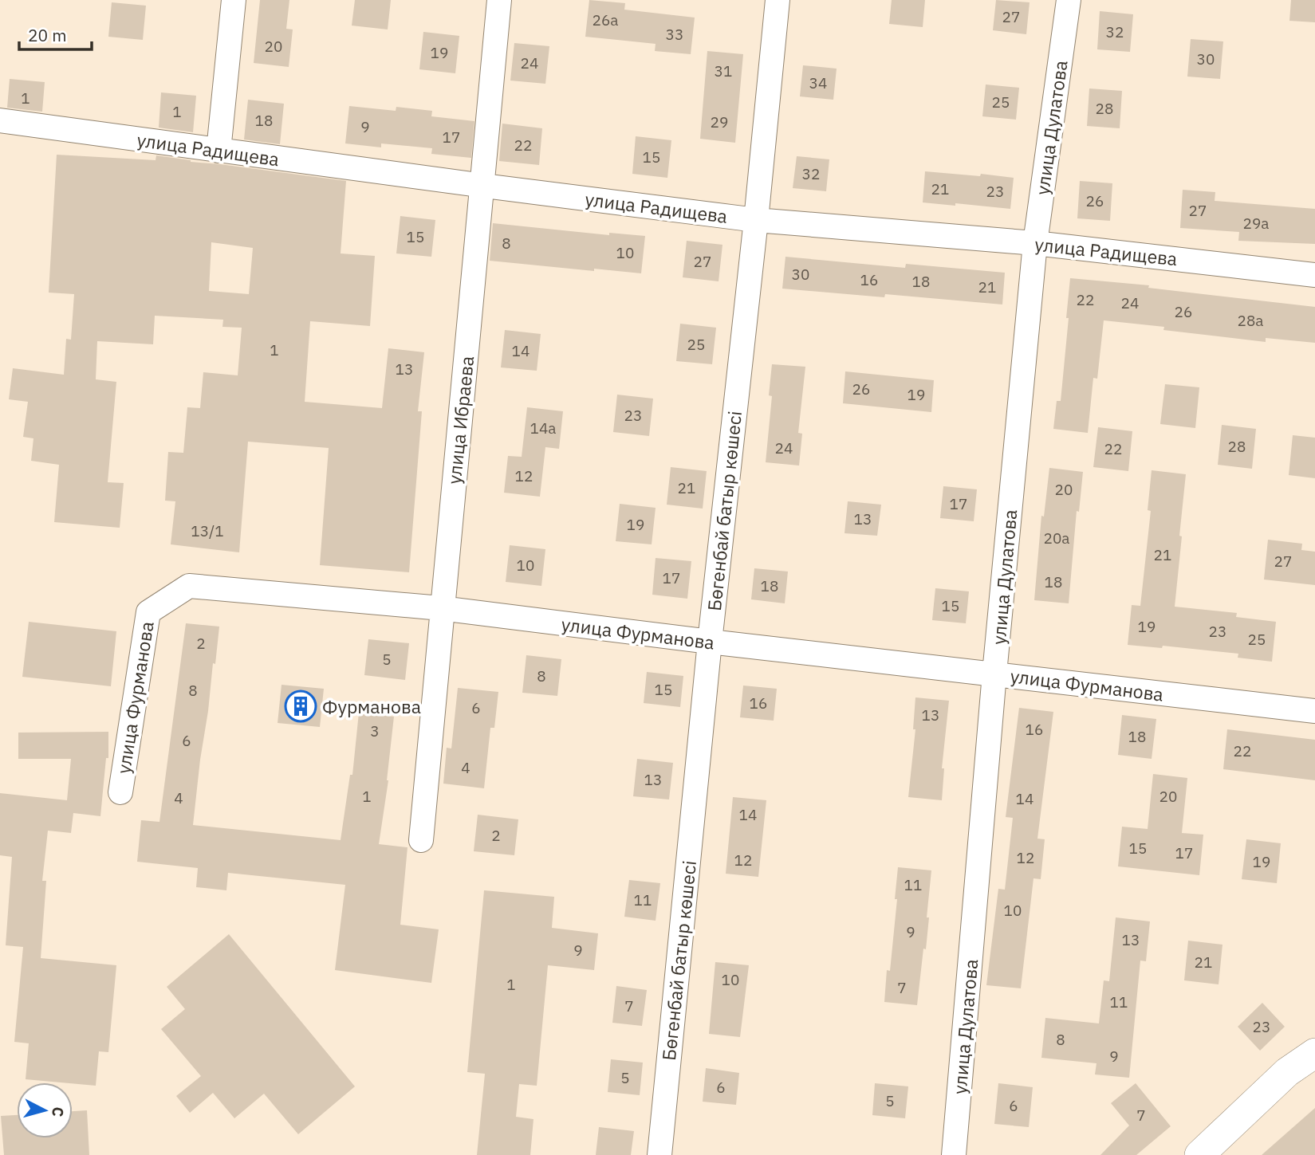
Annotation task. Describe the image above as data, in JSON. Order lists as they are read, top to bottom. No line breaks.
{"streets":{"street":["улица Дулатова","улица Радищева","улица Ибраева","Бөгенбай батыр көшесі","улица Фурманова"]},"crossings":[["улица Дулатова","улица Радищева"],["улица Дулатова","улица Фурманова"],["улица Радищева","улица Ибраева"],["улица Радищева","Бөгенбай батыр көшесі"],["улица Ибраева","улица Фурманова"],["Бөгенбай батыр көшесі","улица Фурманова"]],"places":{"building":["Фурманова"]},"house_numbers":["27","26а","32","33","20","19","30","24","31","34","1","25","28","1","18","29","9","17","22","15","32","21","23","26","27","29а","15","8","10","27","30","16","18","21","22","24","26","28а","25","1","14","13","26","19","23","14а","28","24","22","12","21","20","17","13","19","13/1","20а","21","27","10","17","18","18","15","19","23","25","2","5","8","15","8","16","6","13","16","3","18","6","22","4","13","1","20","4","14","14","2","15","17","12","12","19","11","11","10","9","13","9","21","10","1","7","11","7","23","8","9","5","6","5","6","7"],"scale_bar":"20 m","north":"right"}
